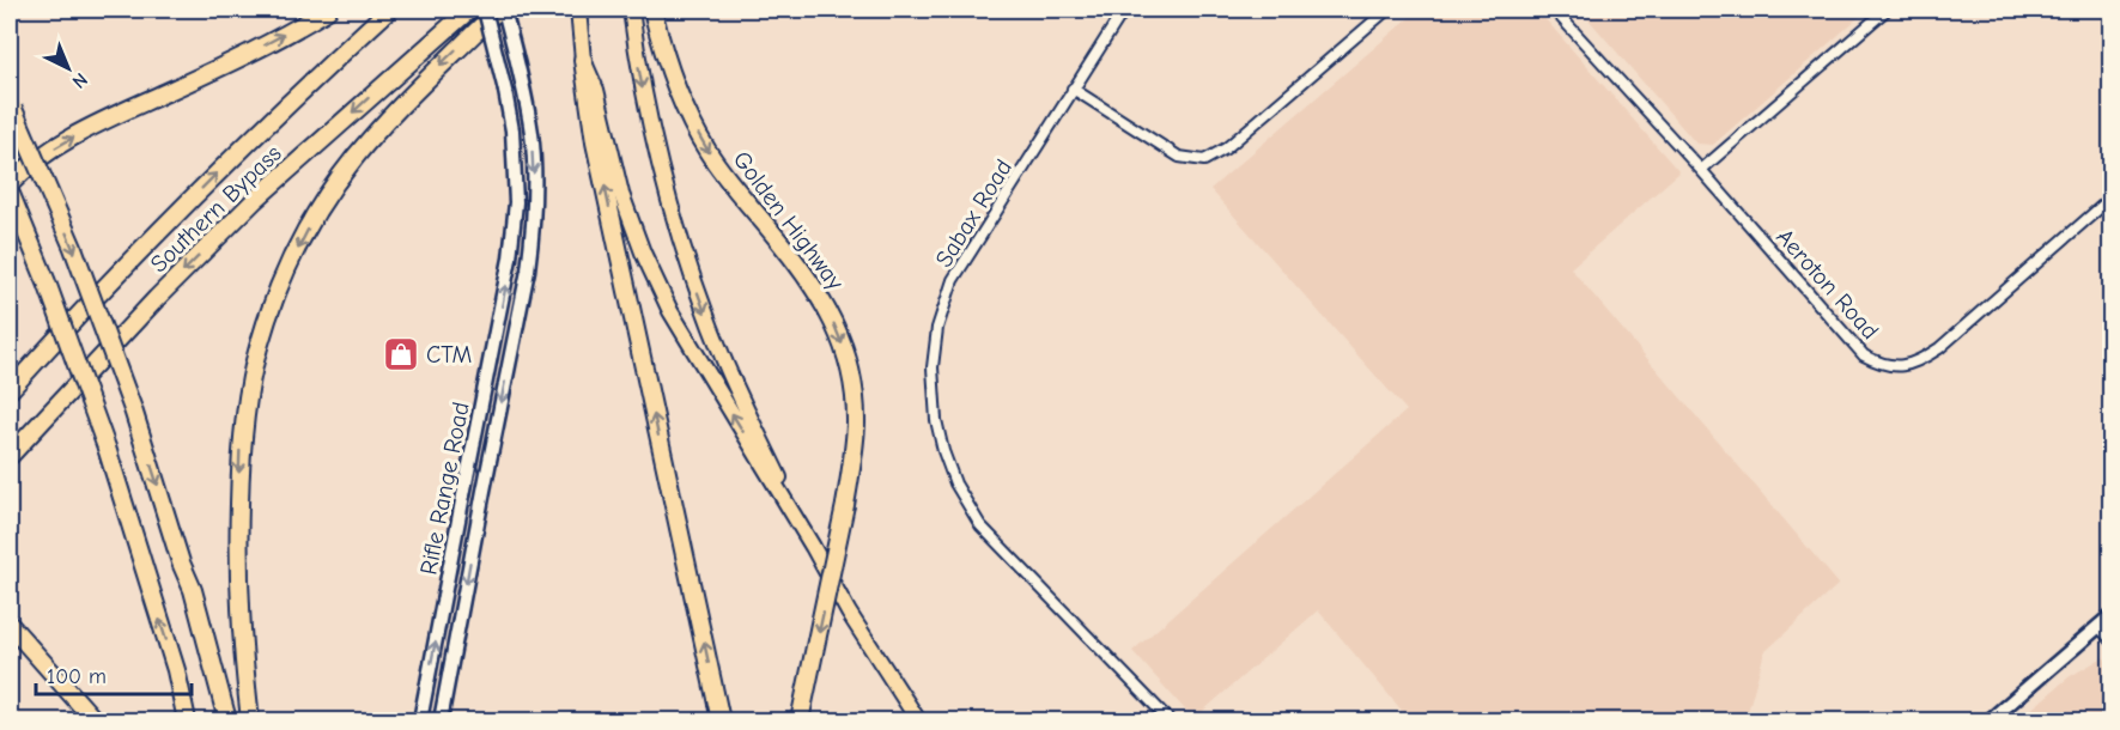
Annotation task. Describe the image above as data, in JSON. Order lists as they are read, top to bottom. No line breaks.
{"streets":{"highway":["Southern Bypass","Golden Highway"],"main road":["Rifle Range Road"],"street":["Sabax Road","Aeroton Road"]},"places":{"shop":["CTM"]},"scale_bar":"100 m","north":"bottom right"}
